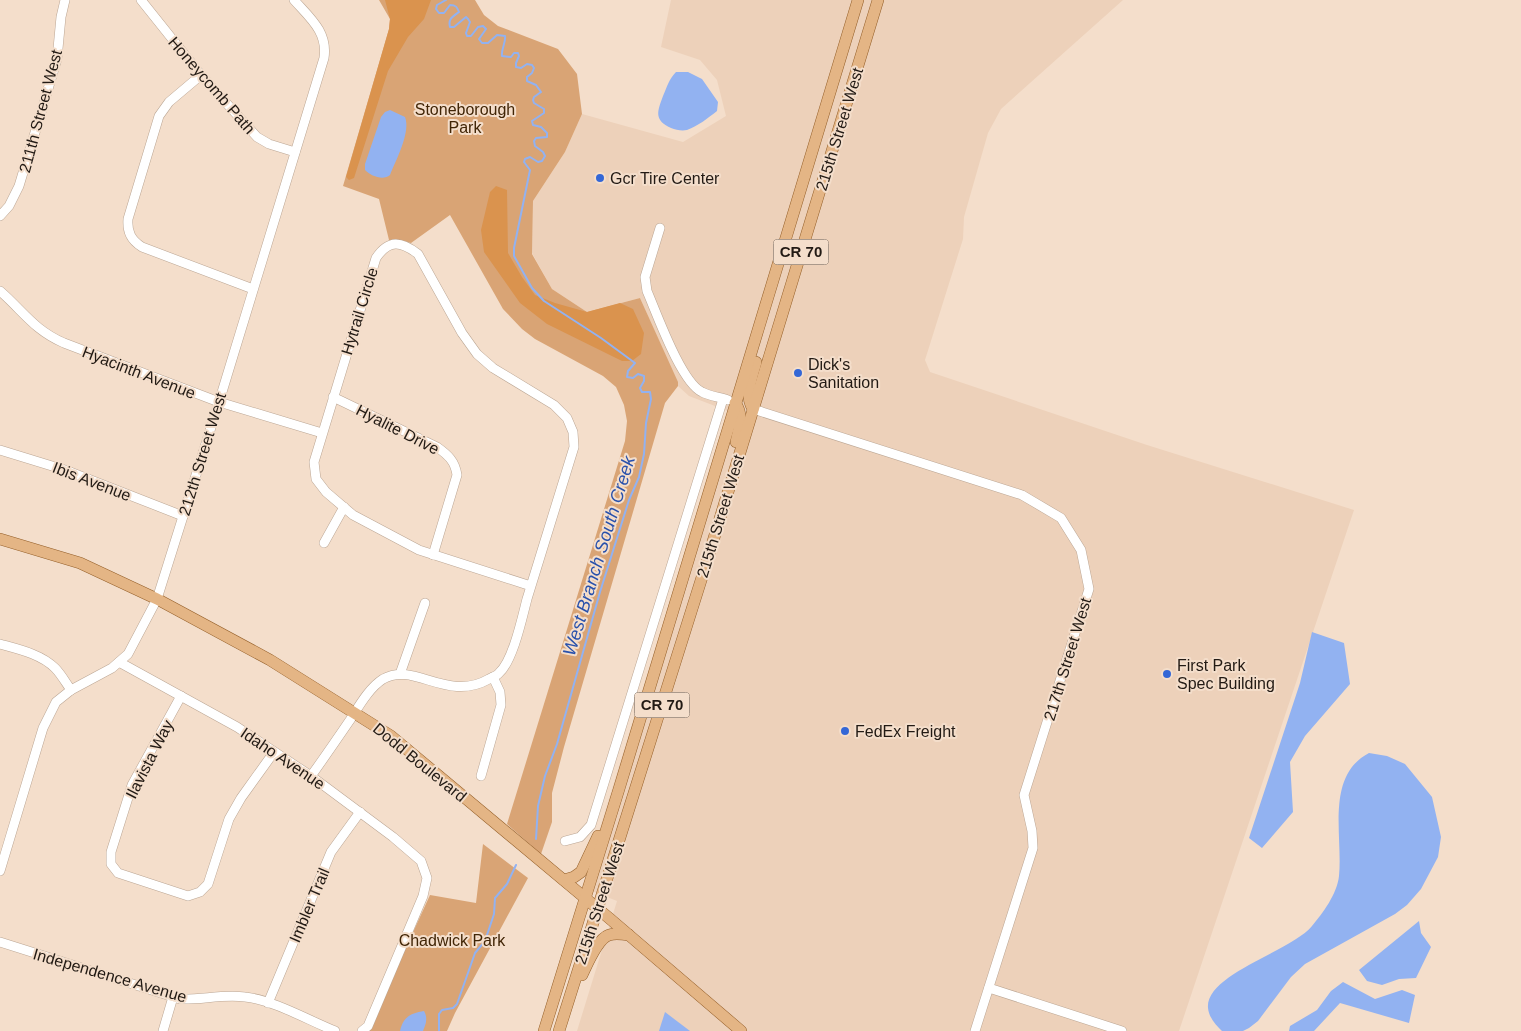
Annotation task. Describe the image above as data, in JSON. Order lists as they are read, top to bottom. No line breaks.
{"streets":{"main road":["215th Street West","CR 70","Dodd Boulevard"],"street":["Honeycomb Path","211th Street West","Hytrail Circle","Hyacinth Avenue","Hyalite Drive","212th Street West","Ibis Avenue","217th Street West","Idaho Avenue","Ilavista Way","Imbler Trail","Independence Avenue"]},"crossings":[["Honeycomb Path","212th Street West"],["215th Street West","217th Street West"],["215th Street West","Dodd Boulevard"],["Hytrail Circle","Hyacinth Avenue"],["Hytrail Circle","Hyalite Drive"],["Hyacinth Avenue","212th Street West"],["212th Street West","Ibis Avenue"],["212th Street West","Idaho Avenue"],["212th Street West","Dodd Boulevard"],["Idaho Avenue","Ilavista Way"],["Idaho Avenue","Imbler Trail"],["Imbler Trail","Independence Avenue"]],"water":["West Branch South Creek"],"parks":["Stoneborough Park","Chadwick Park"],"places":["Gcr Tire Center","Dick's Sanitation","First Park Spec Building","FedEx Freight"]}
